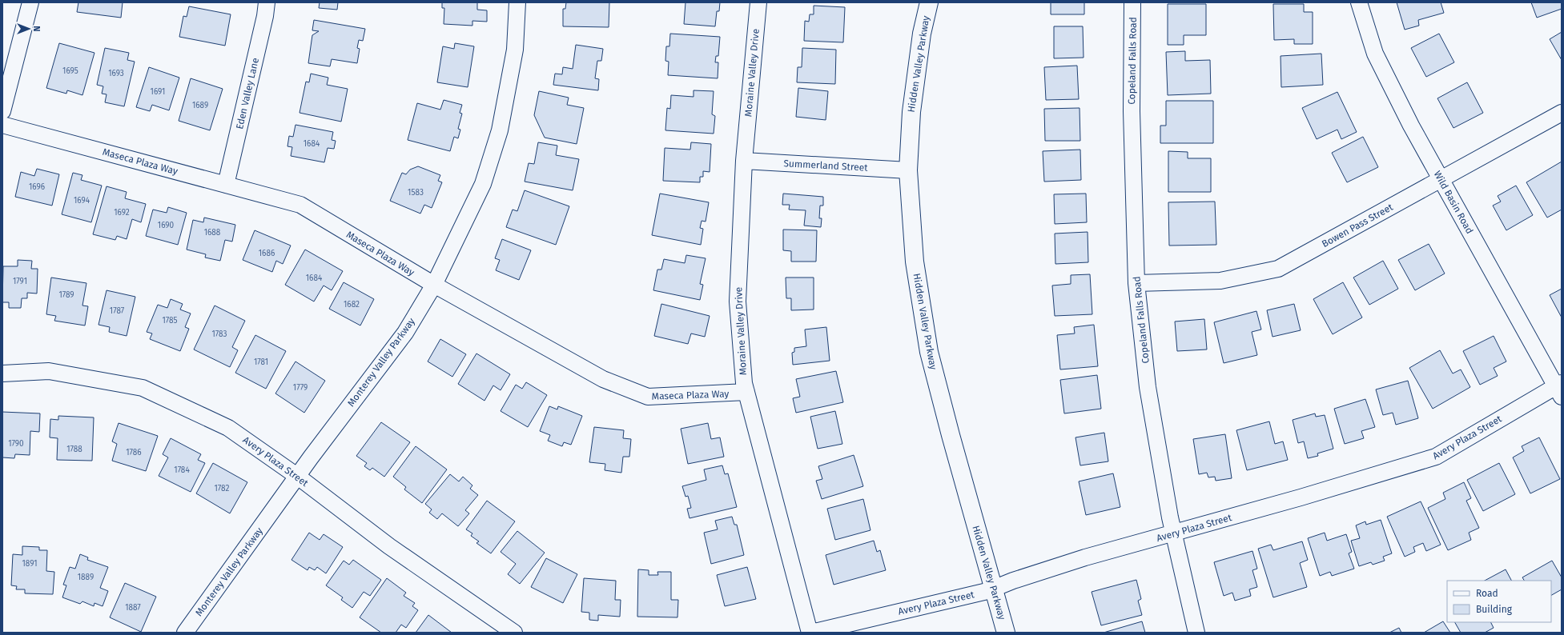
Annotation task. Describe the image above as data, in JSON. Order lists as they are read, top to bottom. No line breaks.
{"streets":{"street":["Copeland Falls Road","Hidden Valley Parkway","Moraine Valley Drive","Eden Valley Lane","Maseca Plaza Way","Summerland Street","Wild Basin Road","Bowen Pass Street","Monterey Valley Parkway","Avery Plaza Street"]},"crossings":[["Copeland Falls Road","Bowen Pass Street"],["Copeland Falls Road","Avery Plaza Street"],["Hidden Valley Parkway","Summerland Street"],["Hidden Valley Parkway","Avery Plaza Street"],["Moraine Valley Drive","Maseca Plaza Way"],["Moraine Valley Drive","Summerland Street"],["Moraine Valley Drive","Avery Plaza Street"],["Eden Valley Lane","Maseca Plaza Way"],["Maseca Plaza Way","Monterey Valley Parkway"],["Wild Basin Road","Bowen Pass Street"],["Wild Basin Road","Avery Plaza Street"],["Monterey Valley Parkway","Avery Plaza Street"]],"house_numbers":["1695","1693","1691","1689","1684","1696","1583","1694","1692","1690","1688","1686","1684","1791","1789","1682","1787","1785","1783","1781","1779","1790","1788","1786","1784","1782","1891","1889","1887"],"legend":["Road","Building"],"north":"right"}
